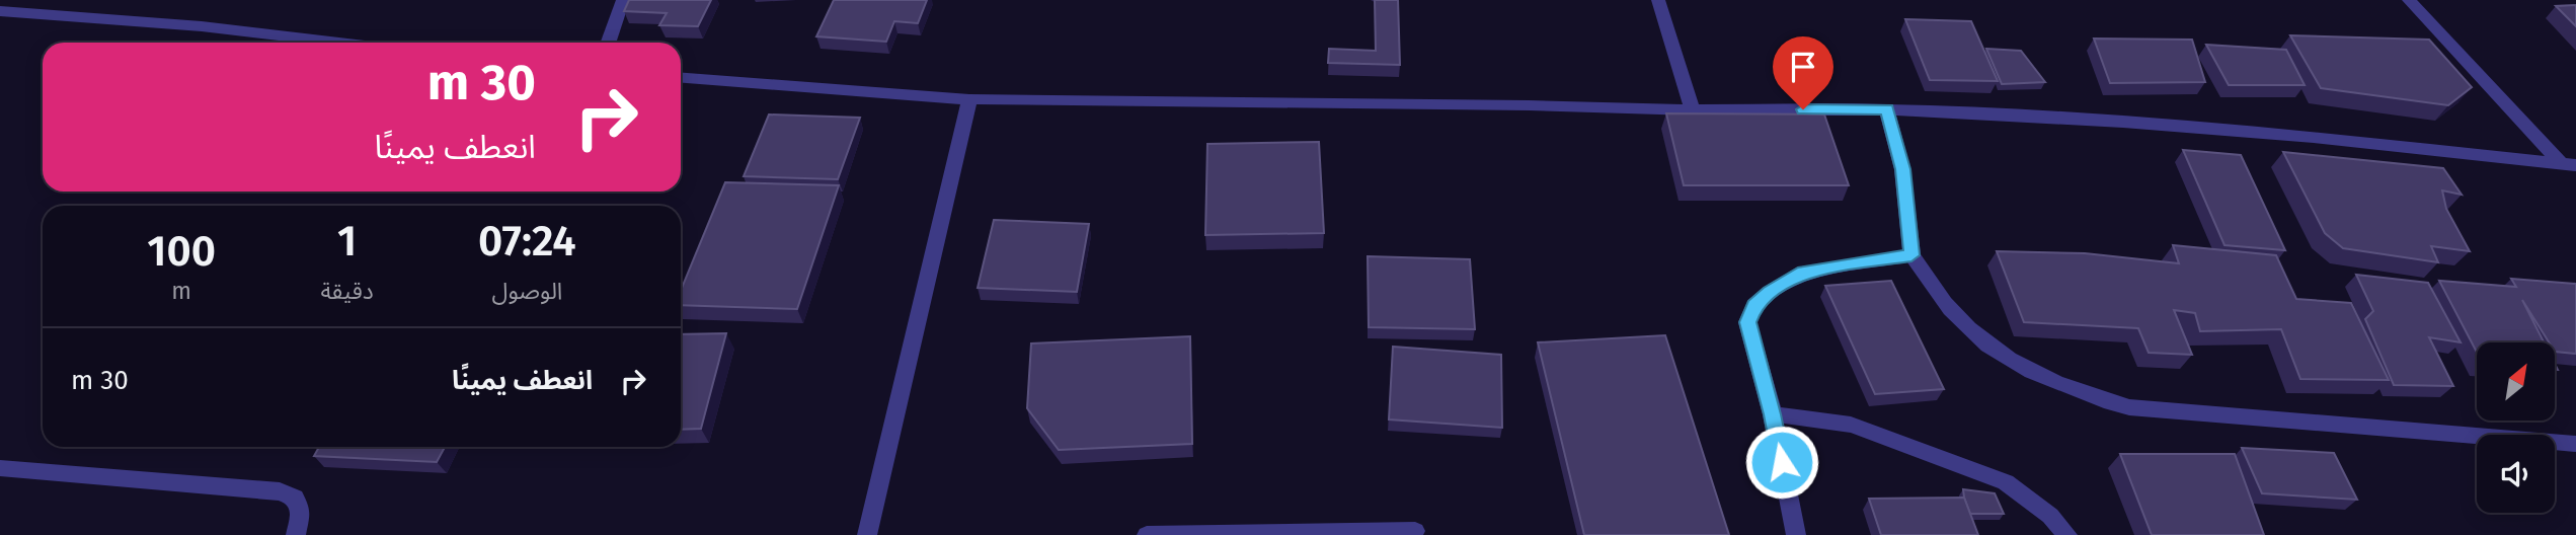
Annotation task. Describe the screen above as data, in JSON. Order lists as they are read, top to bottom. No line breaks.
{"north":"top right","page":{"turn":["30 m","انعطف يمينًا"],"eta":["07:24","الوصول","1","دقيقة","100","m"],"list":[{"name":"انعطف يمينًا","value":"30 m"}]}}
